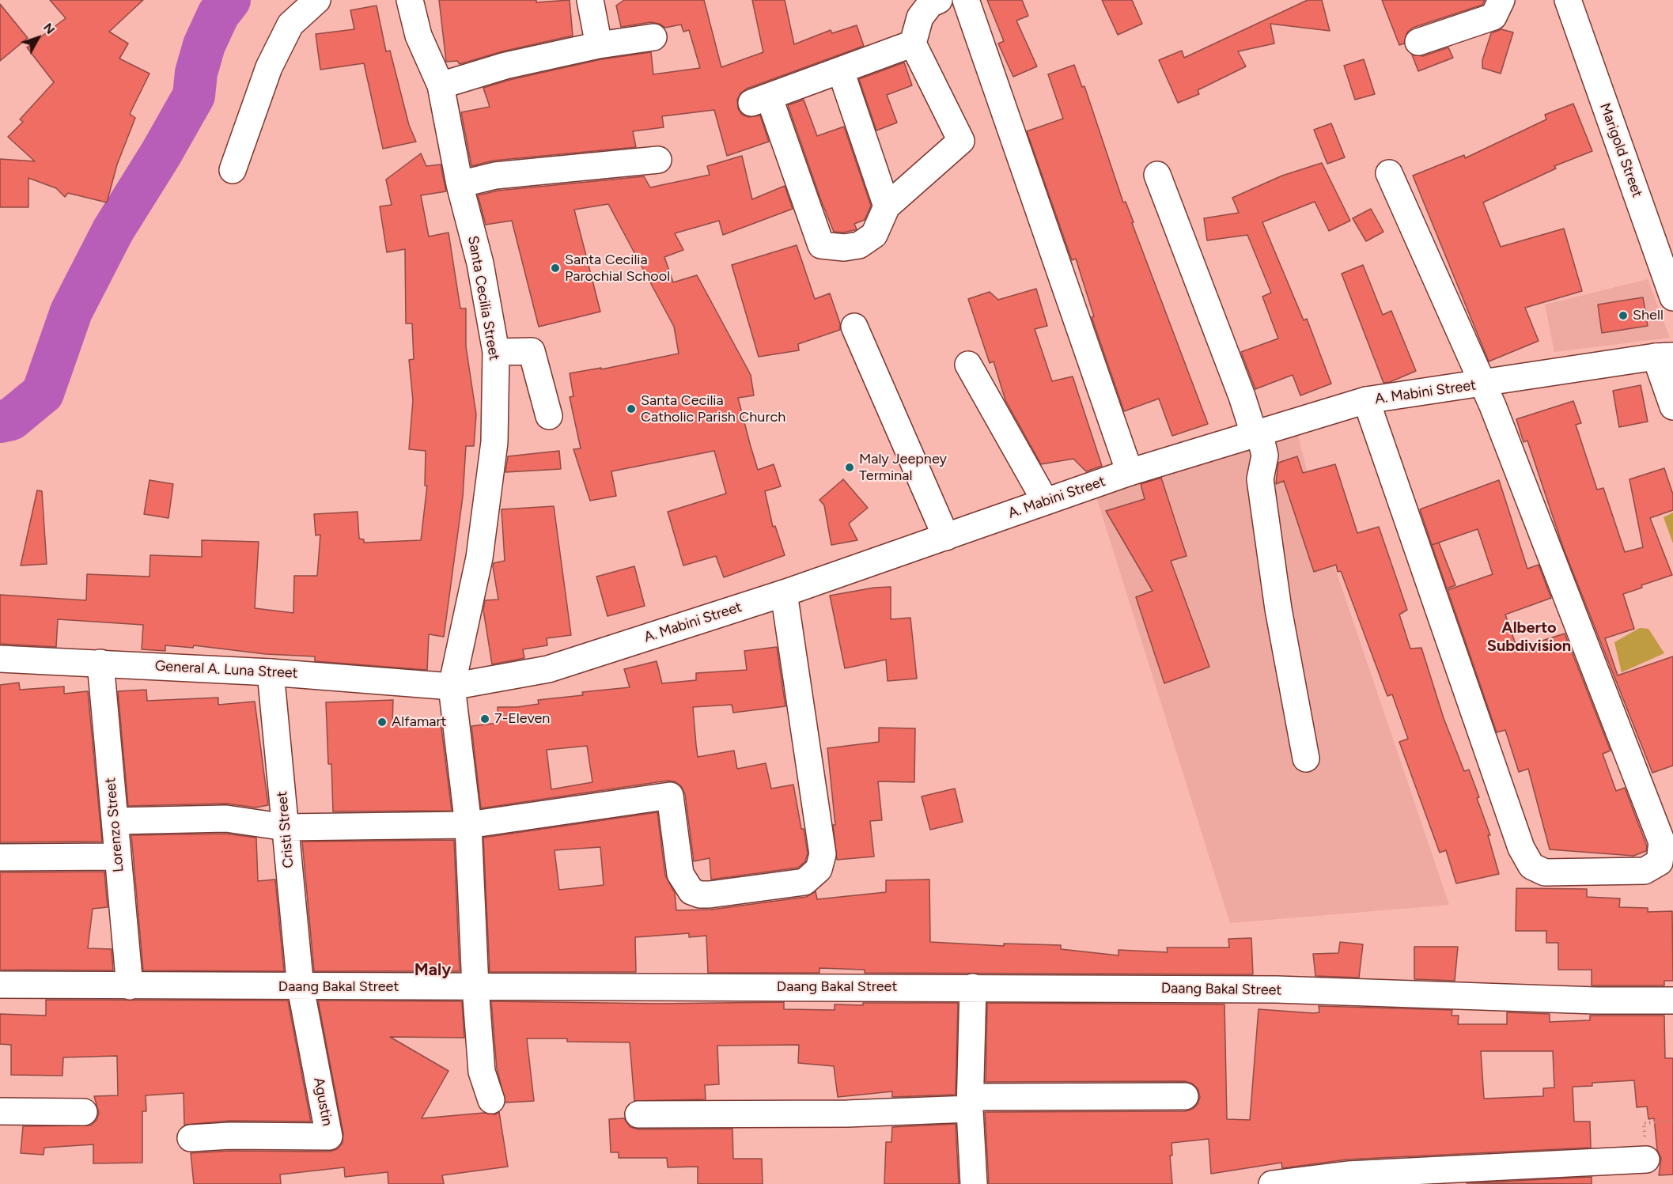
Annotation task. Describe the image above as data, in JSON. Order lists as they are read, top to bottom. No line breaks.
{"streets":{"street":["Marigold Street","Santa Cecilia Street","A. Mabini Street","General A. Luna Street","Lorenzo Street","Cristi Street","Daang Bakal Street","Agustin"]},"crossings":[["Santa Cecilia Street","A. Mabini Street"],["Santa Cecilia Street","General A. Luna Street"],["Santa Cecilia Street","Daang Bakal Street"],["A. Mabini Street","General A. Luna Street"],["General A. Luna Street","Lorenzo Street"],["General A. Luna Street","Cristi Street"],["Lorenzo Street","Daang Bakal Street"],["Cristi Street","Daang Bakal Street"],["Cristi Street","Agustin"],["Daang Bakal Street","Agustin"]],"districts":["Alberto Subdivision","Maly"],"places":["Santa Cecilia Parochial School","Shell","Santa Cecilia Catholic Parish Church","Maly Jeepney Terminal","7-Eleven","Alfamart"],"north":"top right"}
